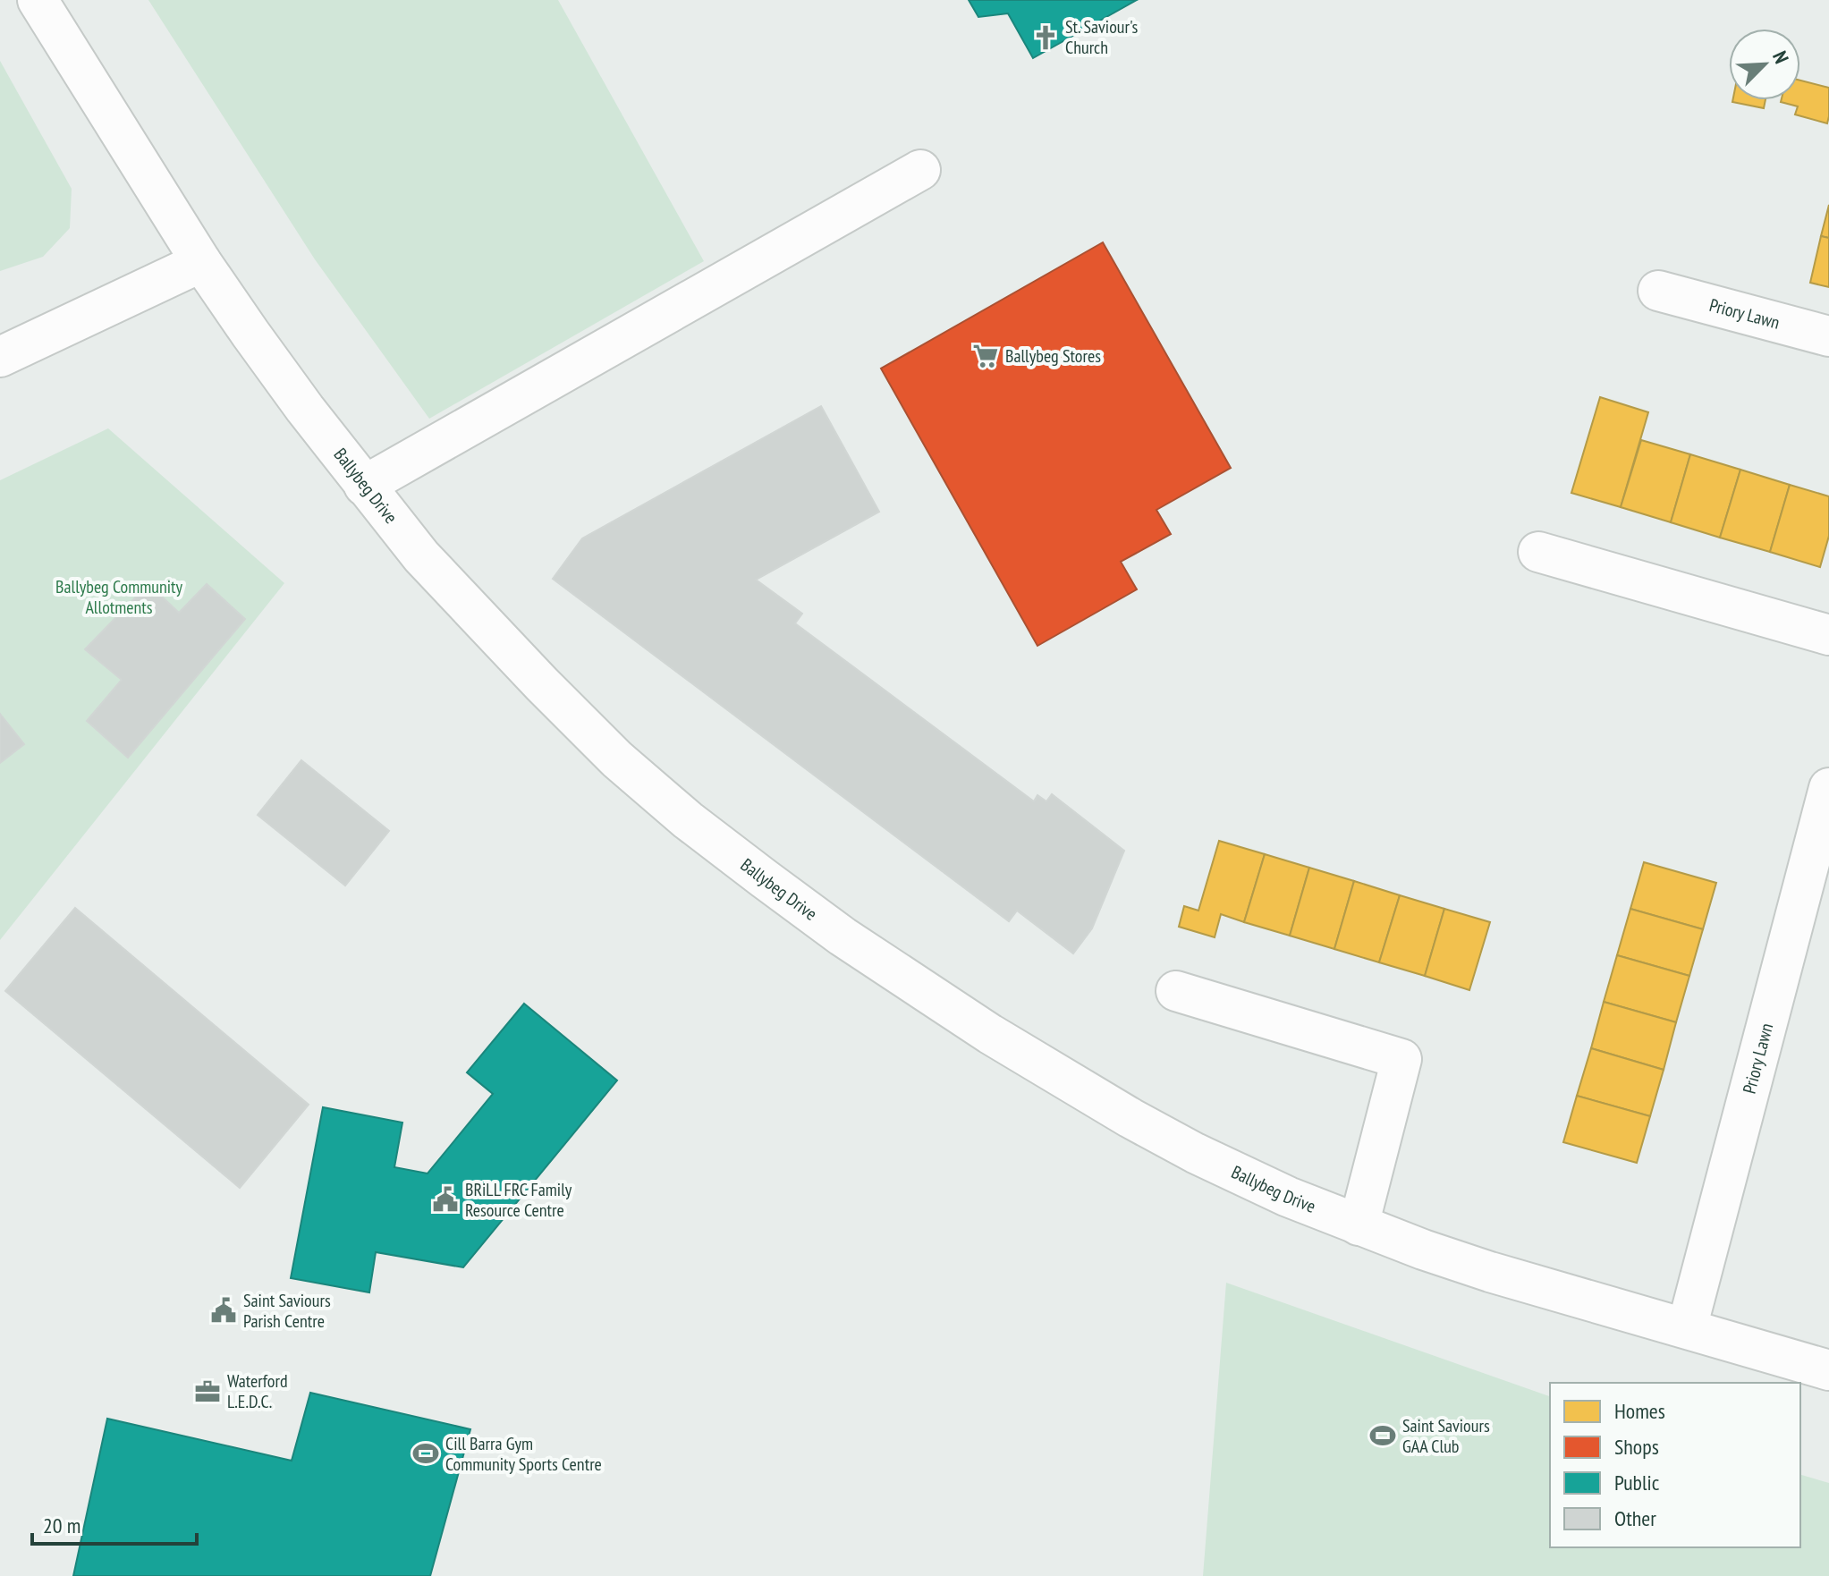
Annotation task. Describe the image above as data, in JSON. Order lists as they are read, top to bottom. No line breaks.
{"streets":{"street":["Priory Lawn","Ballybeg Drive"]},"crossings":[["Priory Lawn","Ballybeg Drive"]],"parks":["Ballybeg Community Allotments"],"places":{"church":["St. Saviour's Church"],"supermarket":["Ballybeg Stores"],"public building":["BRiLL FRC Family Resource Centre","Saint Saviours Parish Centre"],"office":["Waterford L.E.D.C."],"sports":["Saint Saviours GAA Club","Cill Barra Gym Community Sports Centre"]},"legend":["Homes","Shops","Public","Other"],"scale_bar":"20 m","north":"top right"}
